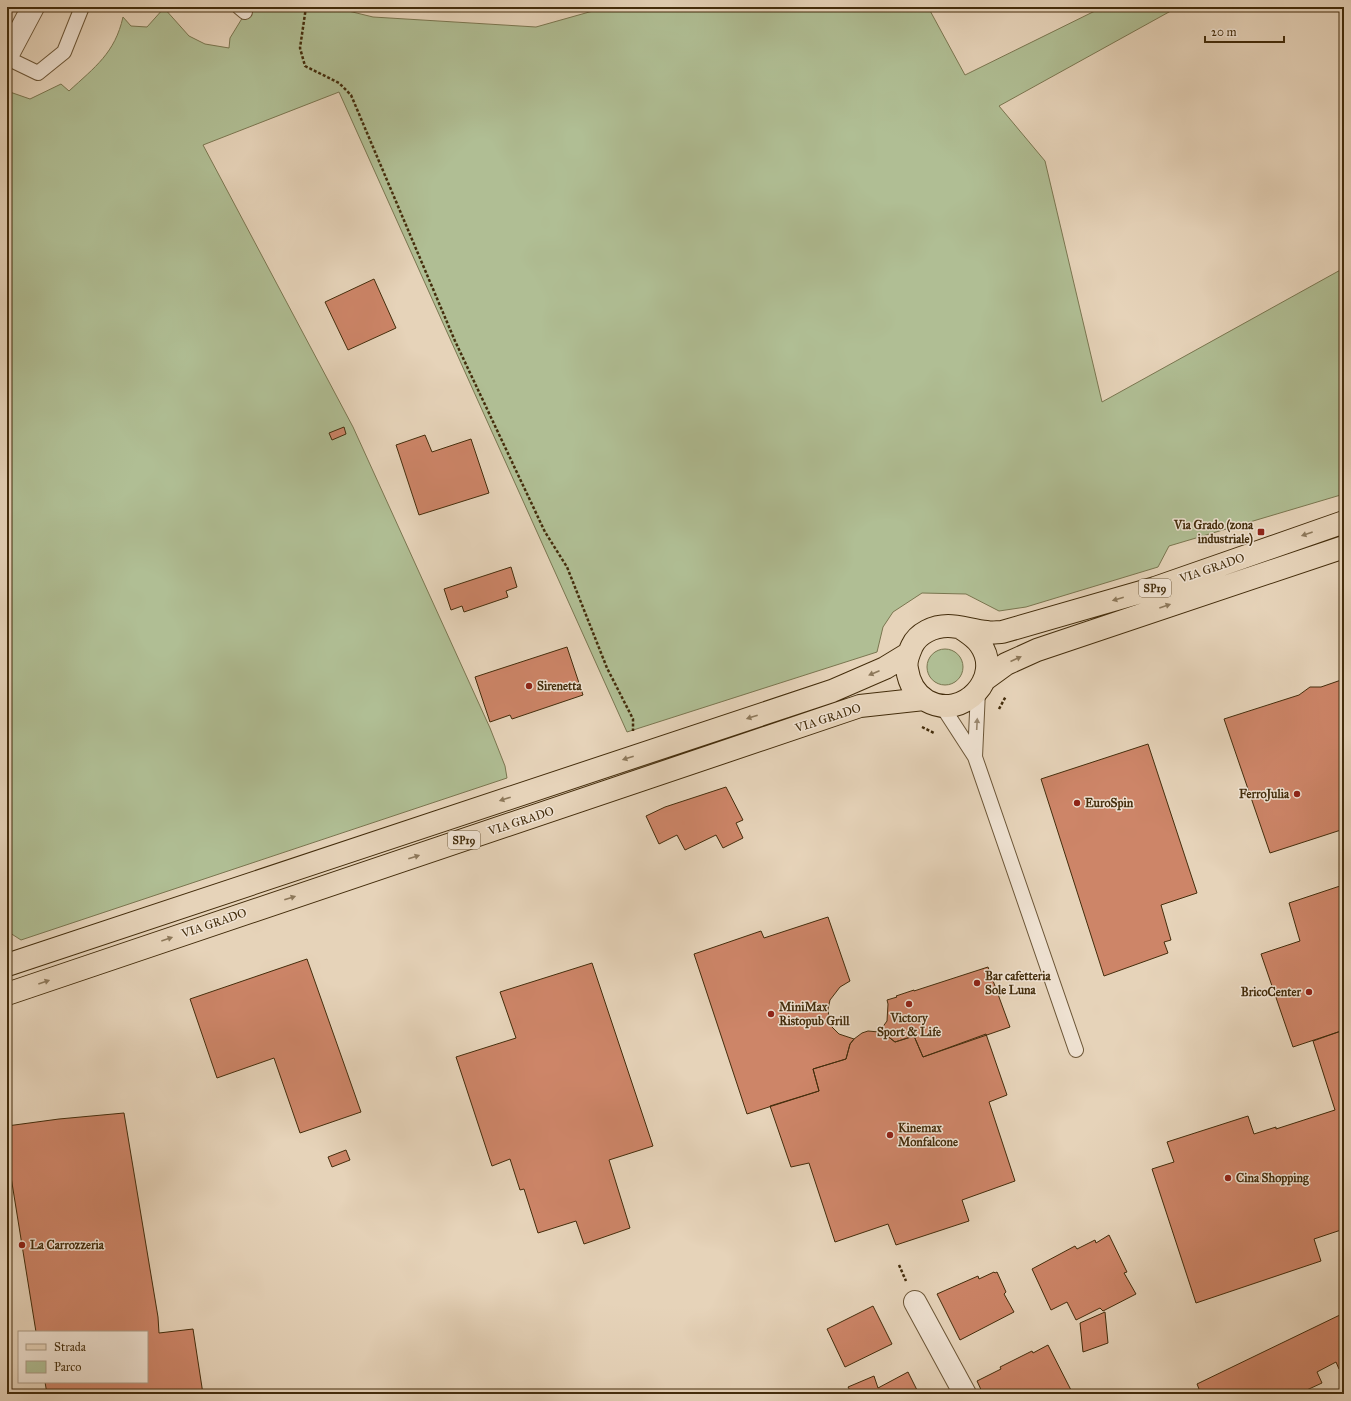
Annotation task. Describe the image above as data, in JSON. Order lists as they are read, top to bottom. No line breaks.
{"streets":{"main road":["VIA GRADO","SP19"]},"places":{"transit":["Via Grado (zona industriale)"],"other":["Sirenetta","FerroJulia","EuroSpin","Bar cafetteria Sole Luna","BricoCenter","Victory Sport & Life","MiniMax Ristopub Grill","Kinemax Monfalcone","Cina Shopping","La Carrozzeria"]},"legend":["Strada","Parco"],"scale_bar":"20 m"}
